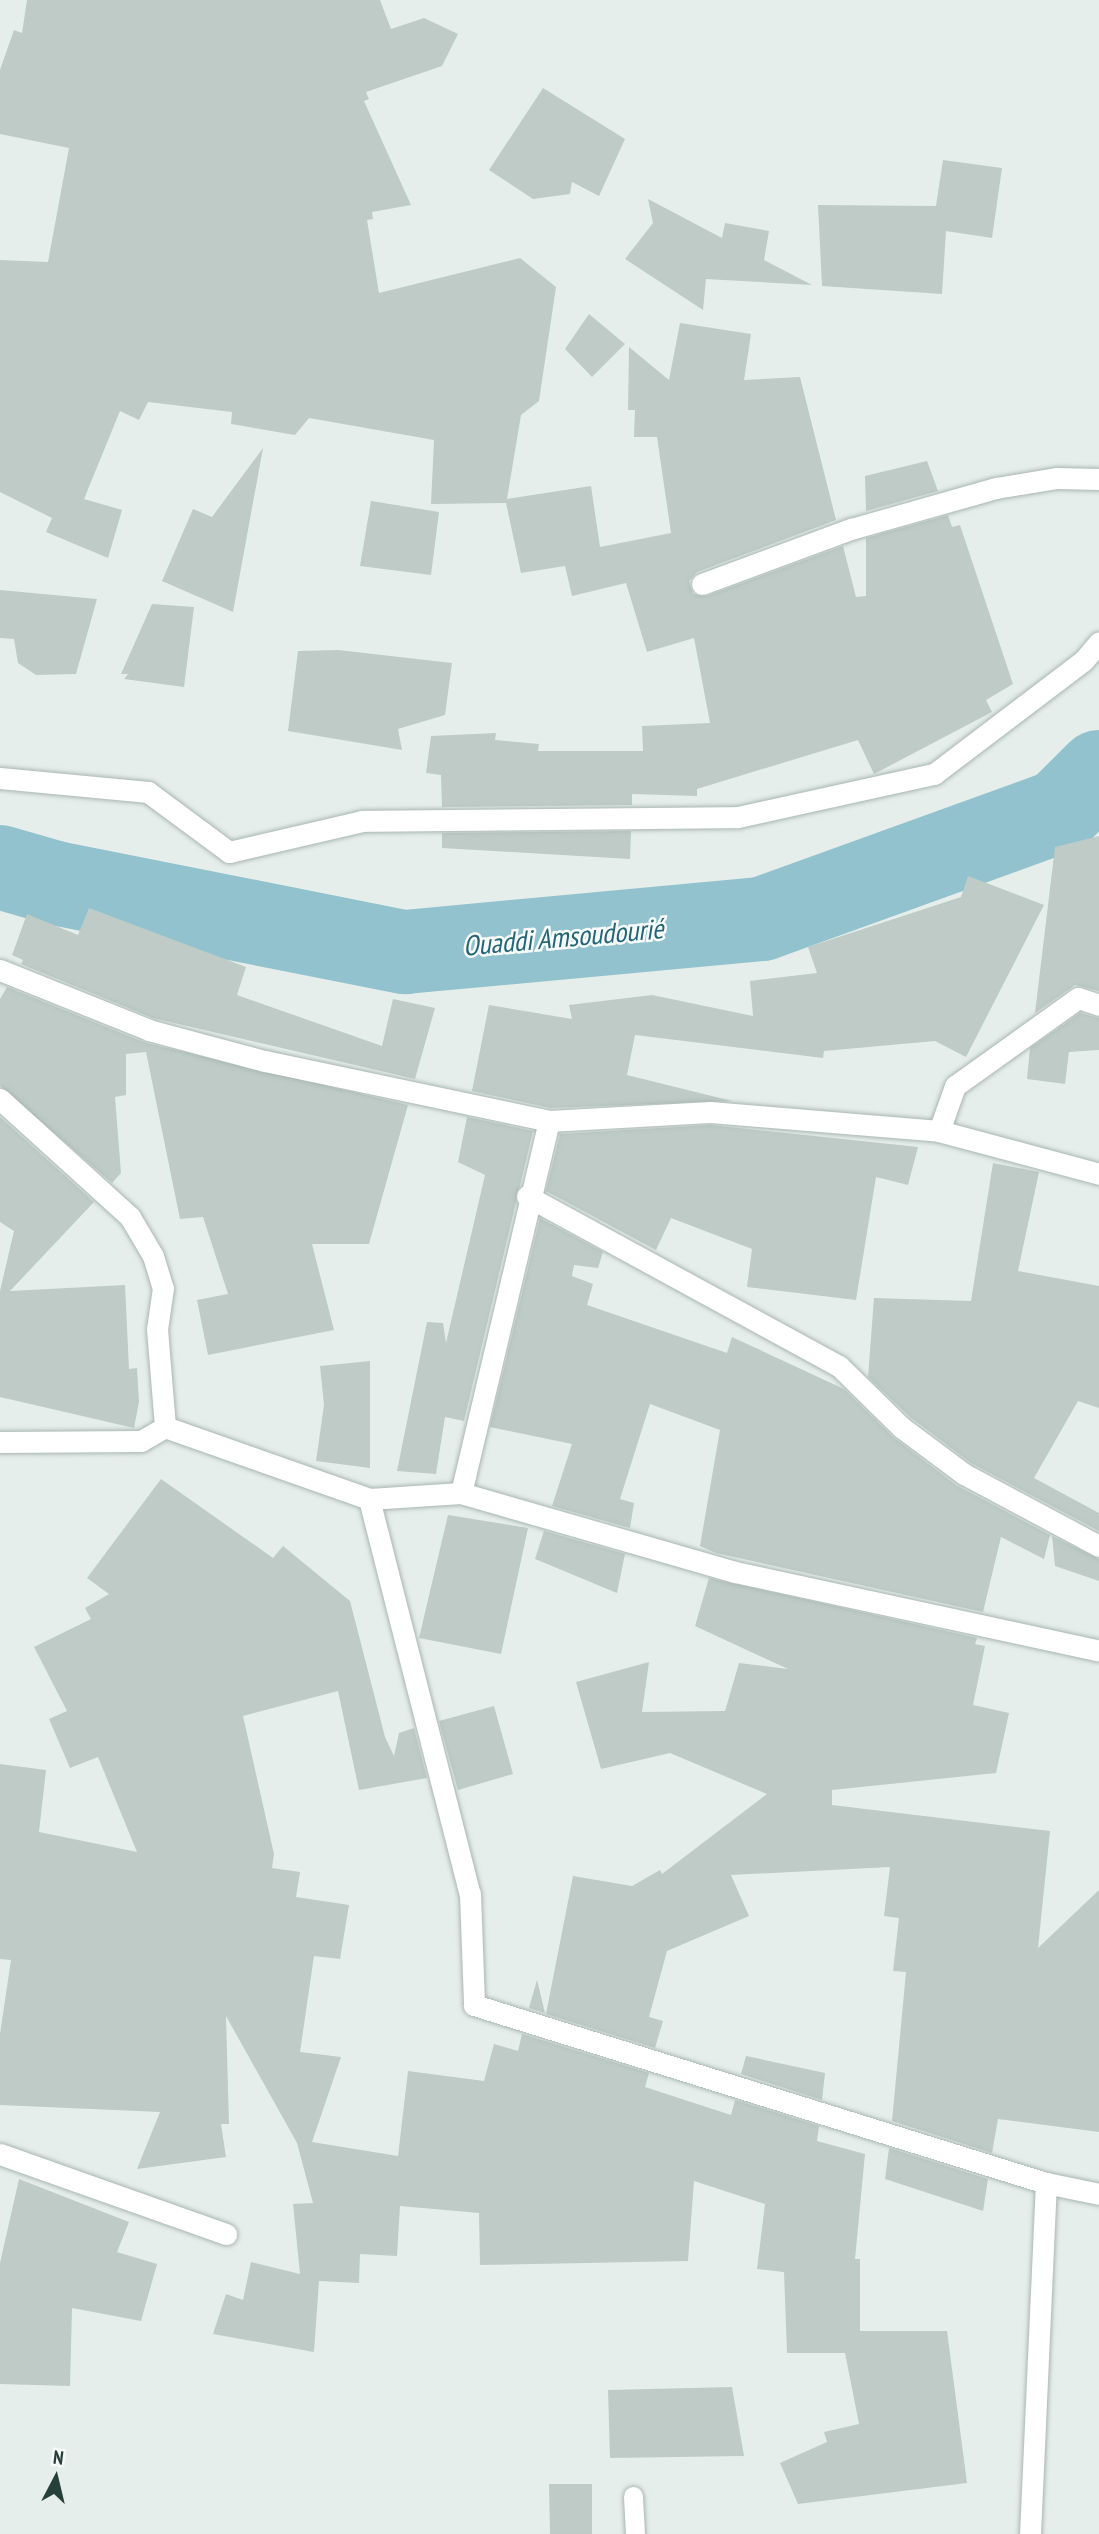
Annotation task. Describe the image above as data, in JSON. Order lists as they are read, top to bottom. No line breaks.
{"water":["Ouaddi Amsoudourié"],"north":"top"}
